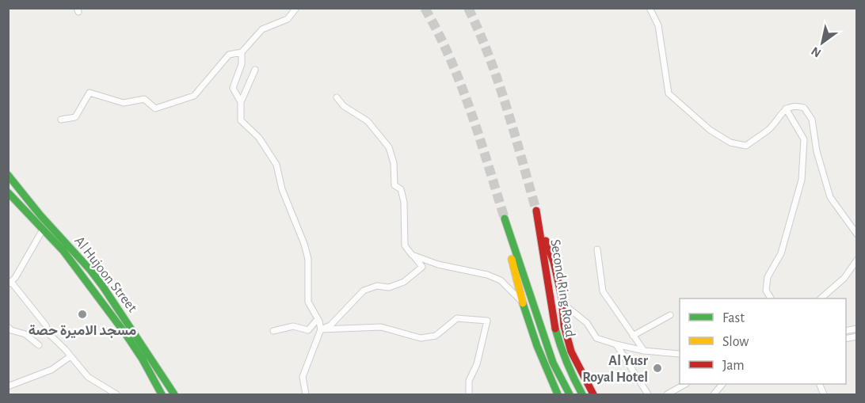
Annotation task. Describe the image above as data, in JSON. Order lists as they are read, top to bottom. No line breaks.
{"streets":{"main road":["Al Hujoon Street","Second Ring Road"]},"places":["مسجد الاميرة حصة","Al Yusr Royal Hotel"],"legend":["Fast","Slow","Jam"],"north":"bottom left"}
